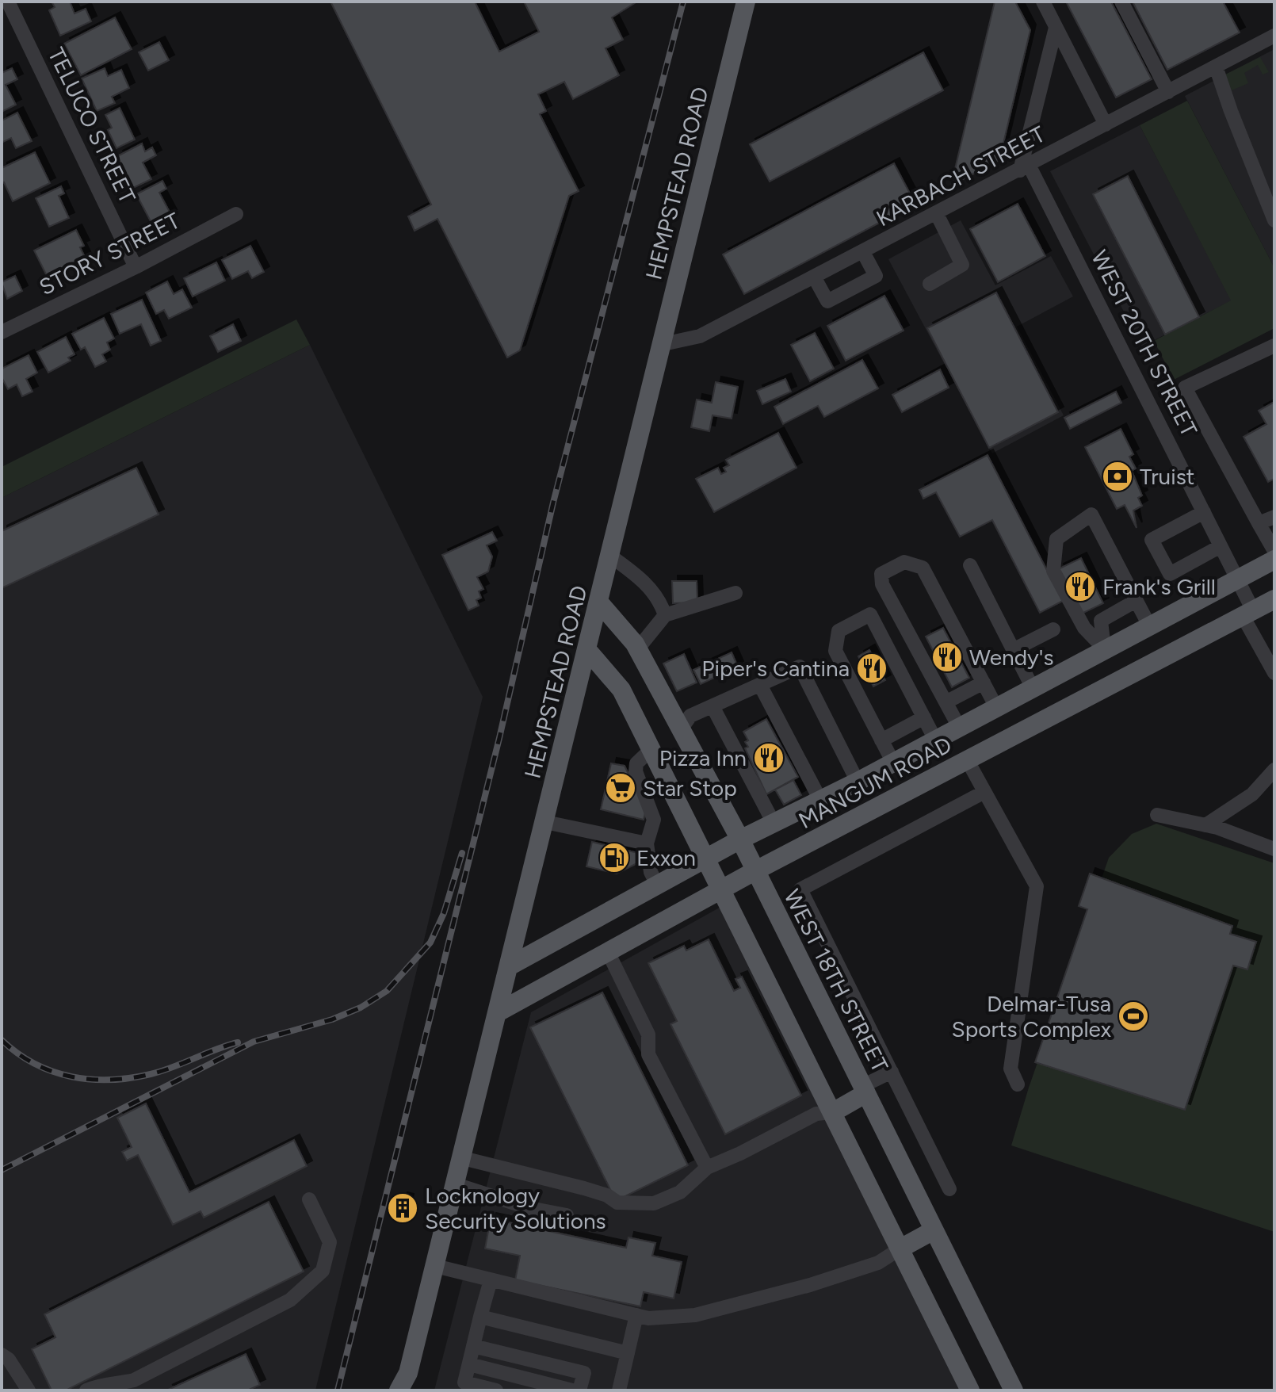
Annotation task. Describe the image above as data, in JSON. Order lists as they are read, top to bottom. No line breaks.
{"streets":{"main road":["HEMPSTEAD ROAD","MANGUM ROAD","WEST 18TH STREET"],"street":["TELUCO STREET","KARBACH STREET","STORY STREET","WEST 20TH STREET"]},"crossings":[["TELUCO STREET","STORY STREET"],["KARBACH STREET","HEMPSTEAD ROAD"],["KARBACH STREET","WEST 20TH STREET"],["HEMPSTEAD ROAD","MANGUM ROAD"],["HEMPSTEAD ROAD","WEST 18TH STREET"],["WEST 20TH STREET","MANGUM ROAD"],["MANGUM ROAD","WEST 18TH STREET"]],"places":{"bank":["Truist"],"restaurant":["Frank's Grill","Wendy's","Piper's Cantina","Pizza Inn"],"supermarket":["Star Stop"],"fuel station":["Exxon"],"sports":["Delmar-Tusa Sports Complex"],"building":["Locknology Security Solutions"]}}
